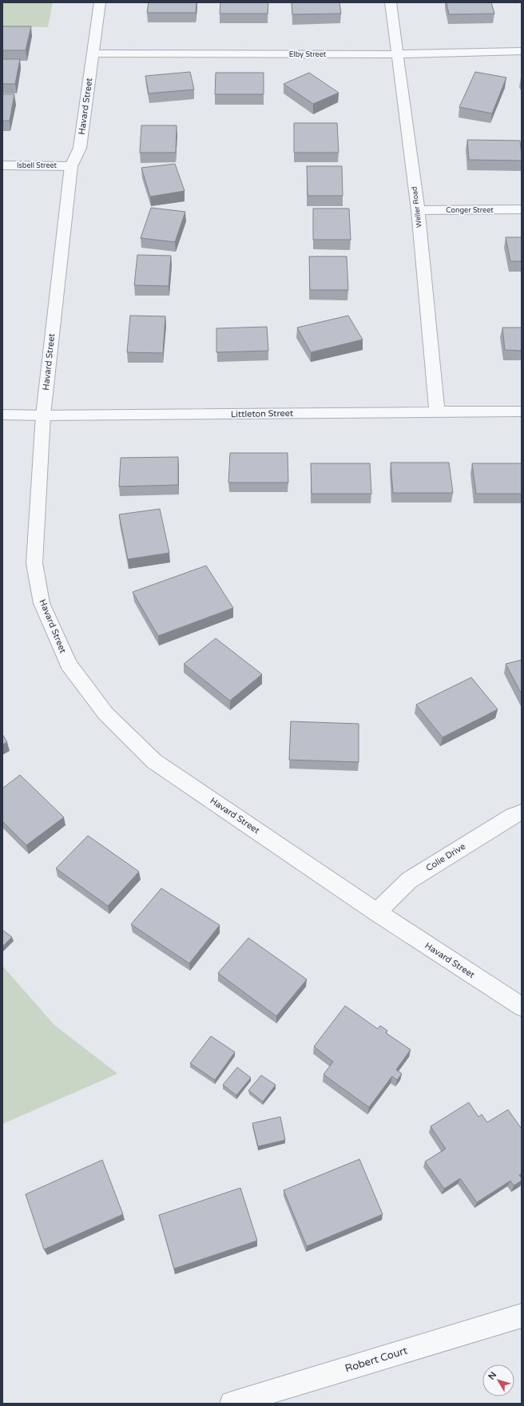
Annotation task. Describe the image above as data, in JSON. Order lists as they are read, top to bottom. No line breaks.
{"streets":{"street":["Elby Street","Havard Street","Isbell Street","Weller Road","Conger Street","Littleton Street","Colie Drive","Robert Court"]},"crossings":[["Elby Street","Havard Street"],["Elby Street","Weller Road"],["Havard Street","Isbell Street"],["Havard Street","Littleton Street"],["Havard Street","Colie Drive"],["Weller Road","Conger Street"],["Weller Road","Littleton Street"]],"north":"top left"}
